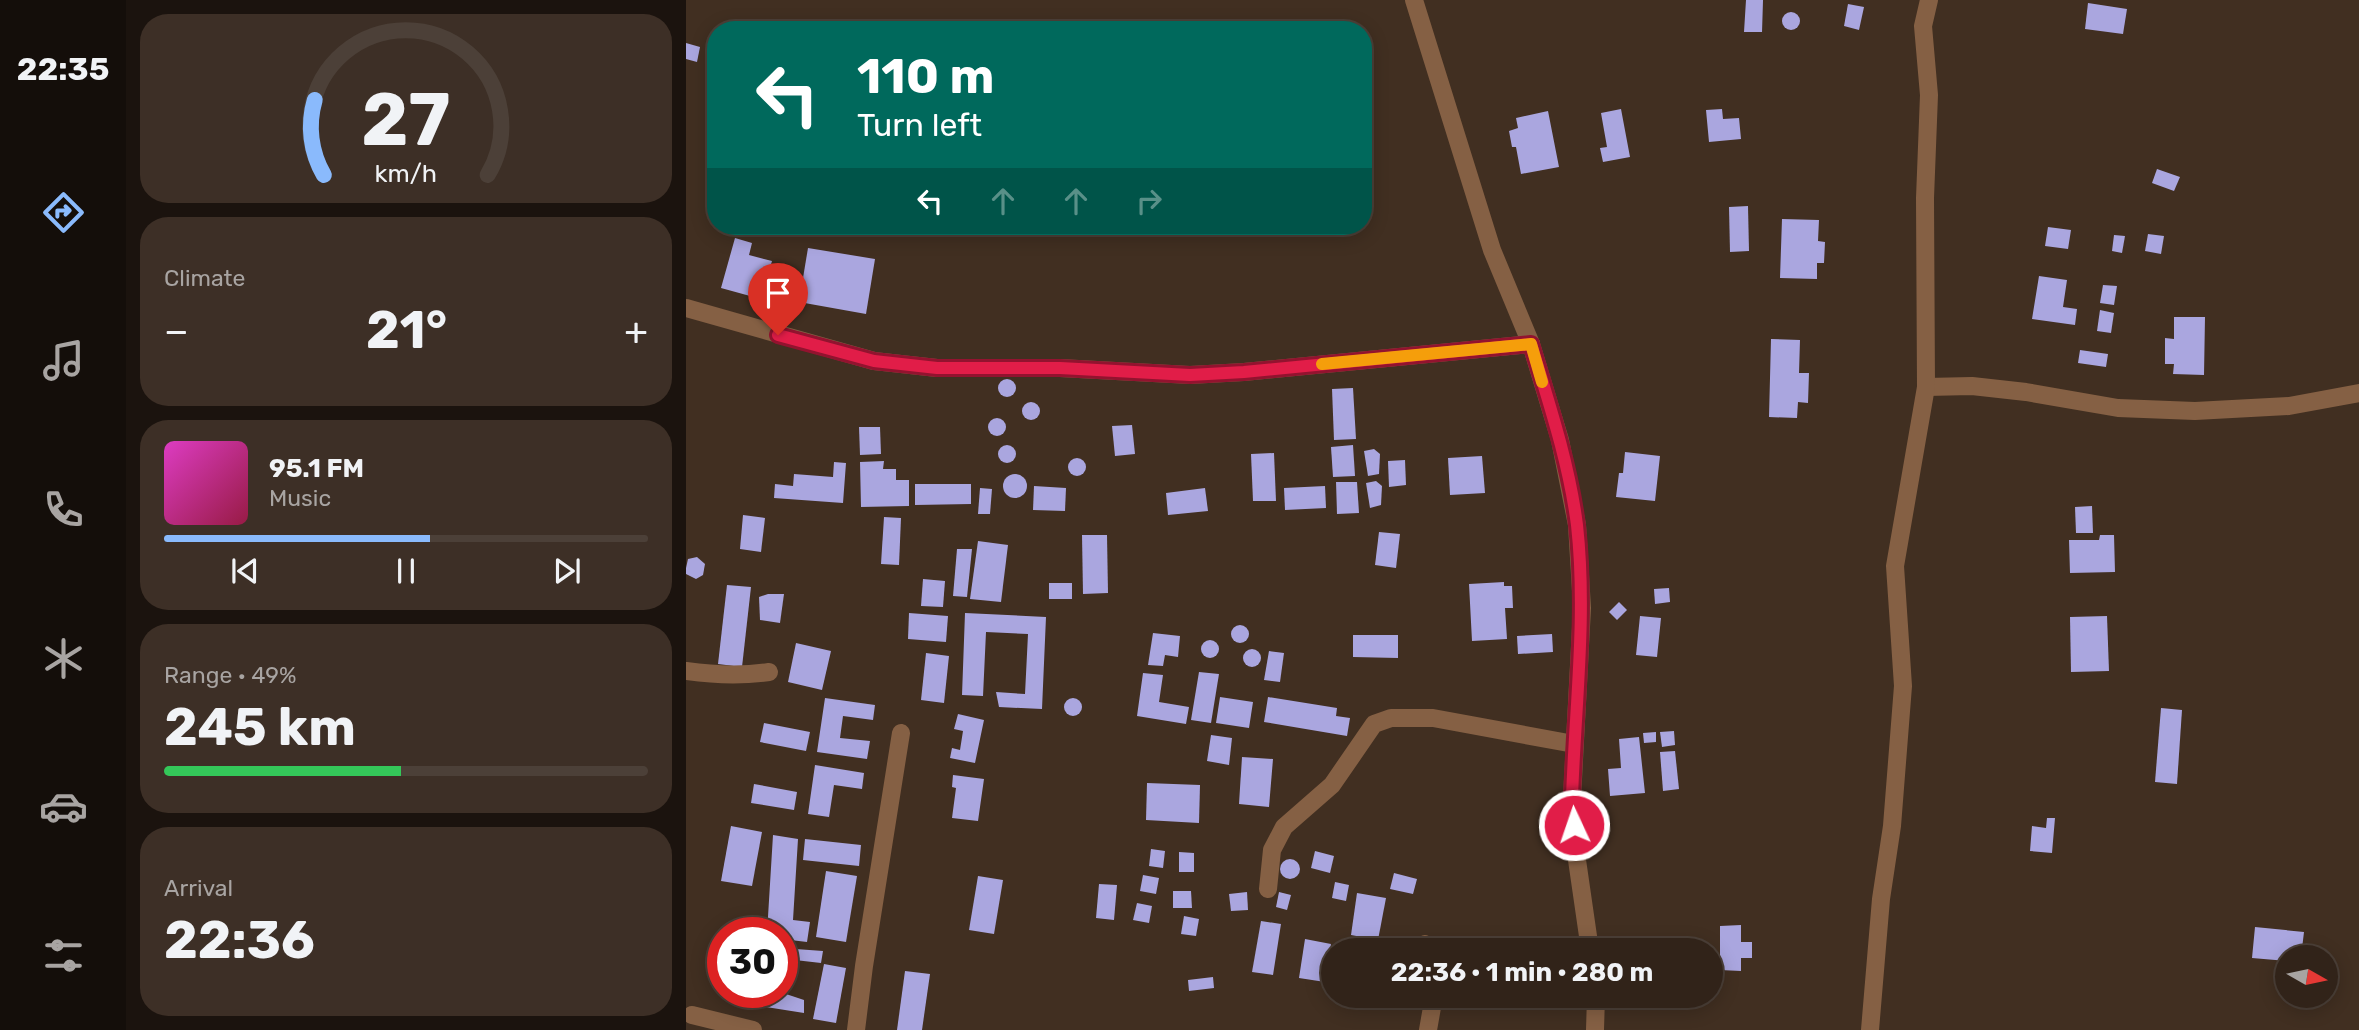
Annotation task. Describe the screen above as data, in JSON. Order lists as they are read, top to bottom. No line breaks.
{"north":"right","page":{"tabs":"22:35","turn":["110 m","Turn left"],"tile":["Climate",["Range · 49%","245 km"],["Arrival","22:36"]],"heat":["−","21°","+"],"song":["95.1 FM","Music"],"limit":"30","trip":"22:36 · 1 min · 280 m","gauge":["27","km/h"]}}
